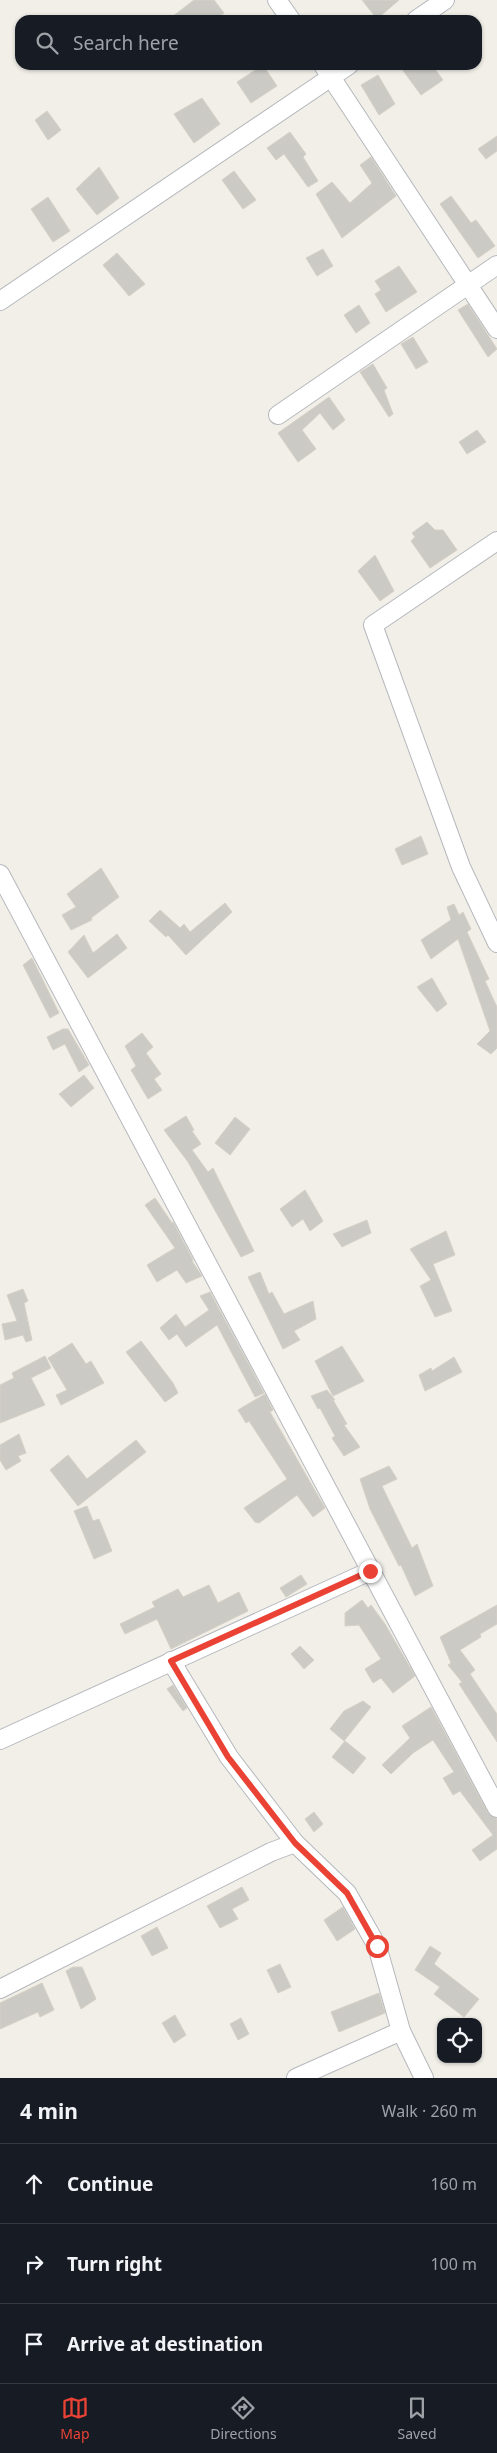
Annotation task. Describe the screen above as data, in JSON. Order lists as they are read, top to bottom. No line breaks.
{"page":{"search":"Search here","heading":["4 min","Walk · 260 m"],"list":[["Continue","160 m"],["Turn right","100 m"],"Arrive at destination"],"nav":["Map","Directions","Saved"]}}
